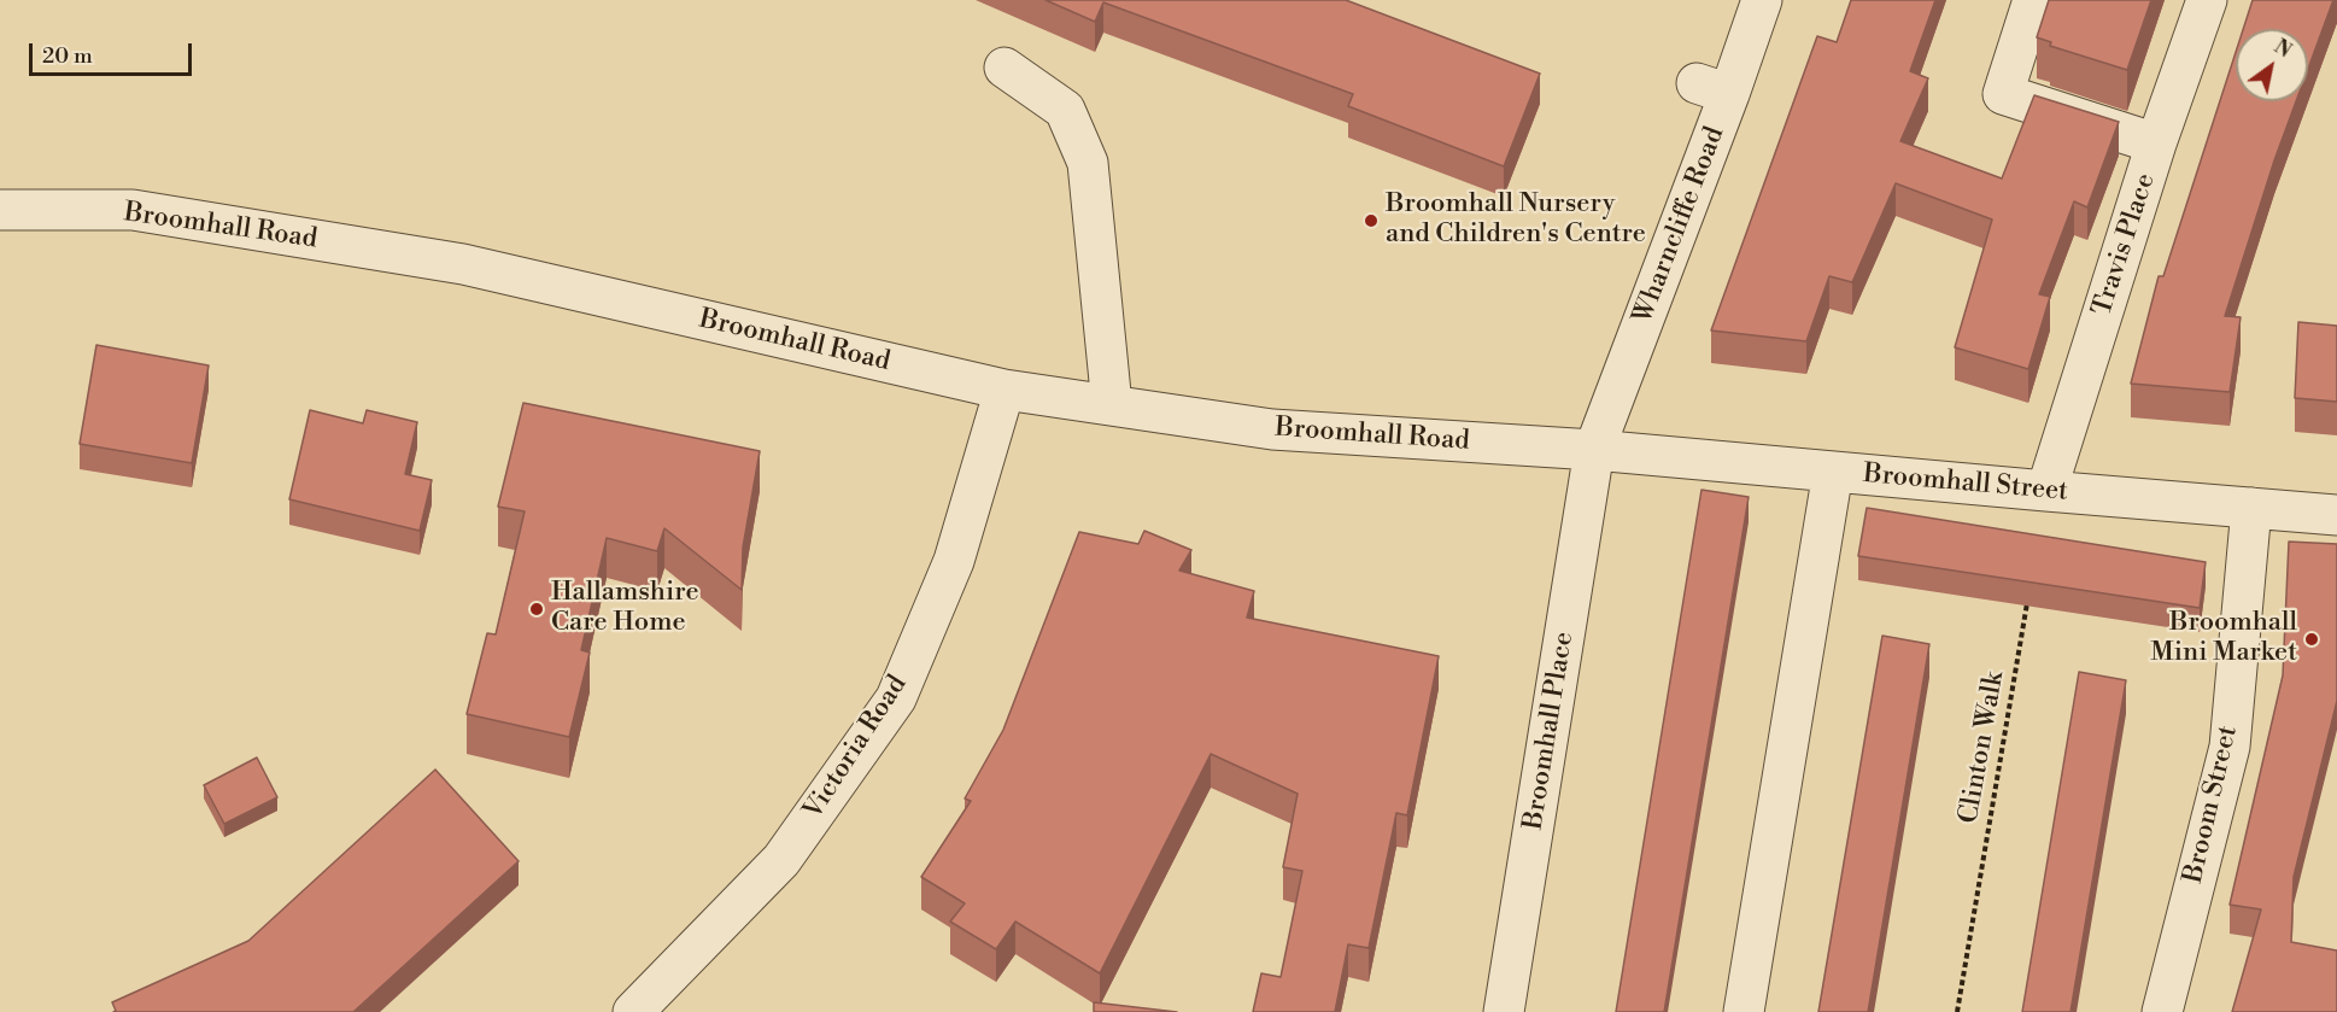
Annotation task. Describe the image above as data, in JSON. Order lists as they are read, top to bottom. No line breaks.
{"streets":{"street":["Wharncliffe Road","Broomhall Road","Travis Place","Broomhall Street","Broomhall Place","Victoria Road","Broom Street"],"path":["Clinton Walk"]},"crossings":[["Wharncliffe Road","Broomhall Road"],["Wharncliffe Road","Broomhall Street"],["Wharncliffe Road","Broomhall Place"],["Broomhall Road","Broomhall Street"],["Broomhall Road","Broomhall Place"],["Broomhall Road","Victoria Road"],["Travis Place","Broomhall Street"],["Broomhall Street","Broomhall Place"],["Broomhall Street","Broom Street"]],"places":["Broomhall Nursery and Children's Centre","Hallamshire Care Home","Broomhall Mini Market"],"scale_bar":"20 m","north":"top right"}
